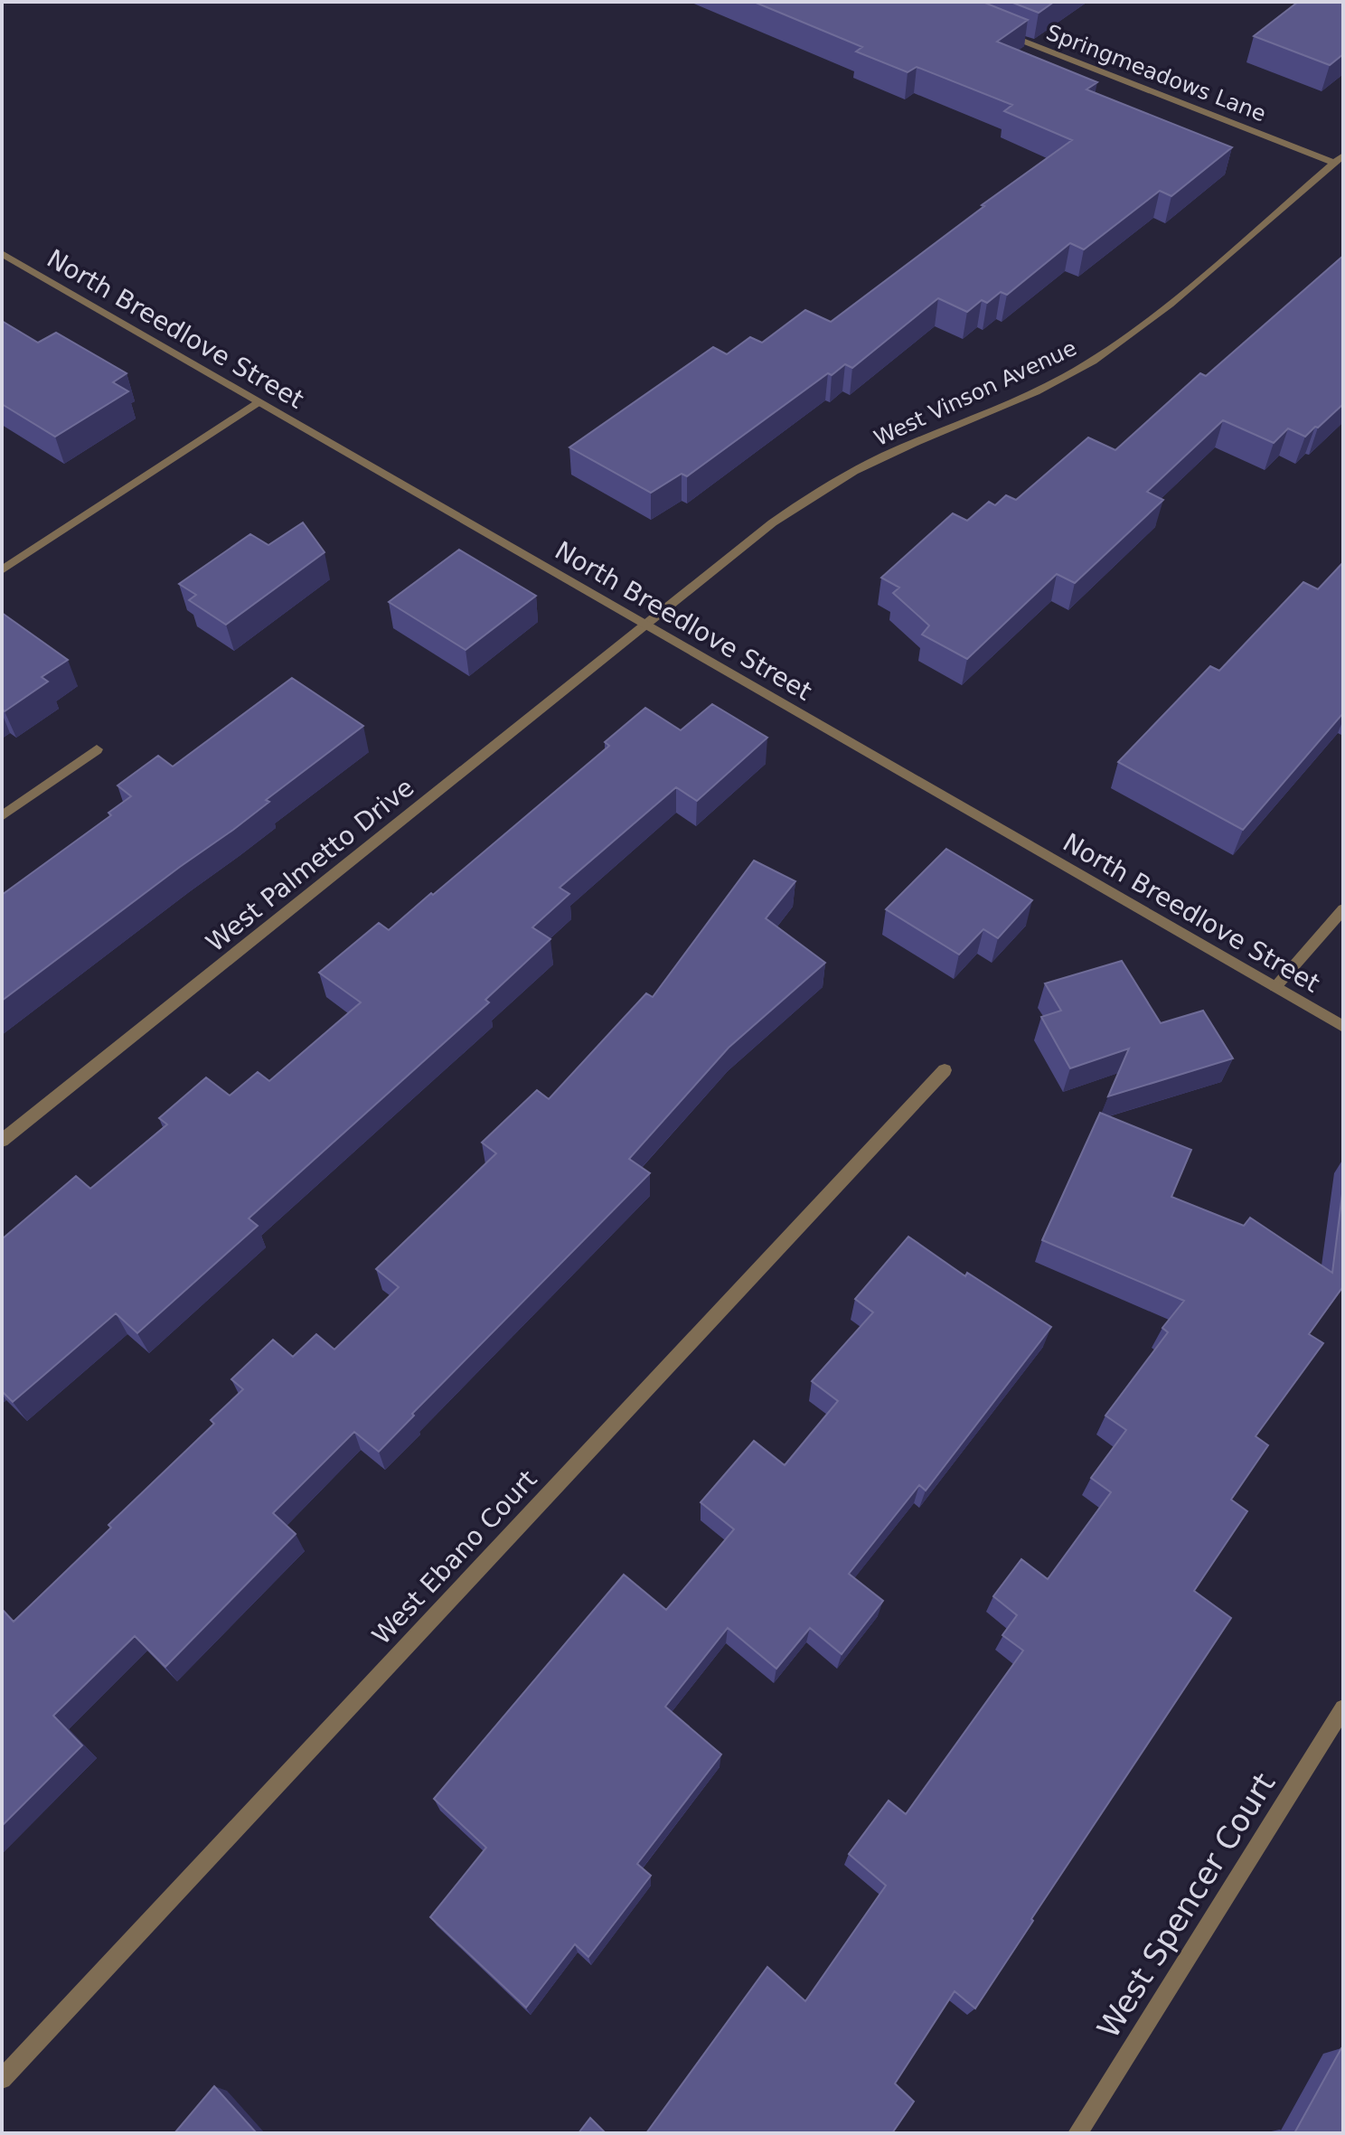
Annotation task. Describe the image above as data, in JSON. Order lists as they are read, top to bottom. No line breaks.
{"streets":{"street":["Springmeadows Lane","North Breedlove Street","West Vinson Avenue","West Palmetto Drive","West Ebano Court","West Spencer Court"]},"crossings":[["Springmeadows Lane","West Vinson Avenue"],["North Breedlove Street","West Vinson Avenue"],["North Breedlove Street","West Palmetto Drive"],["West Vinson Avenue","West Palmetto Drive"]]}
